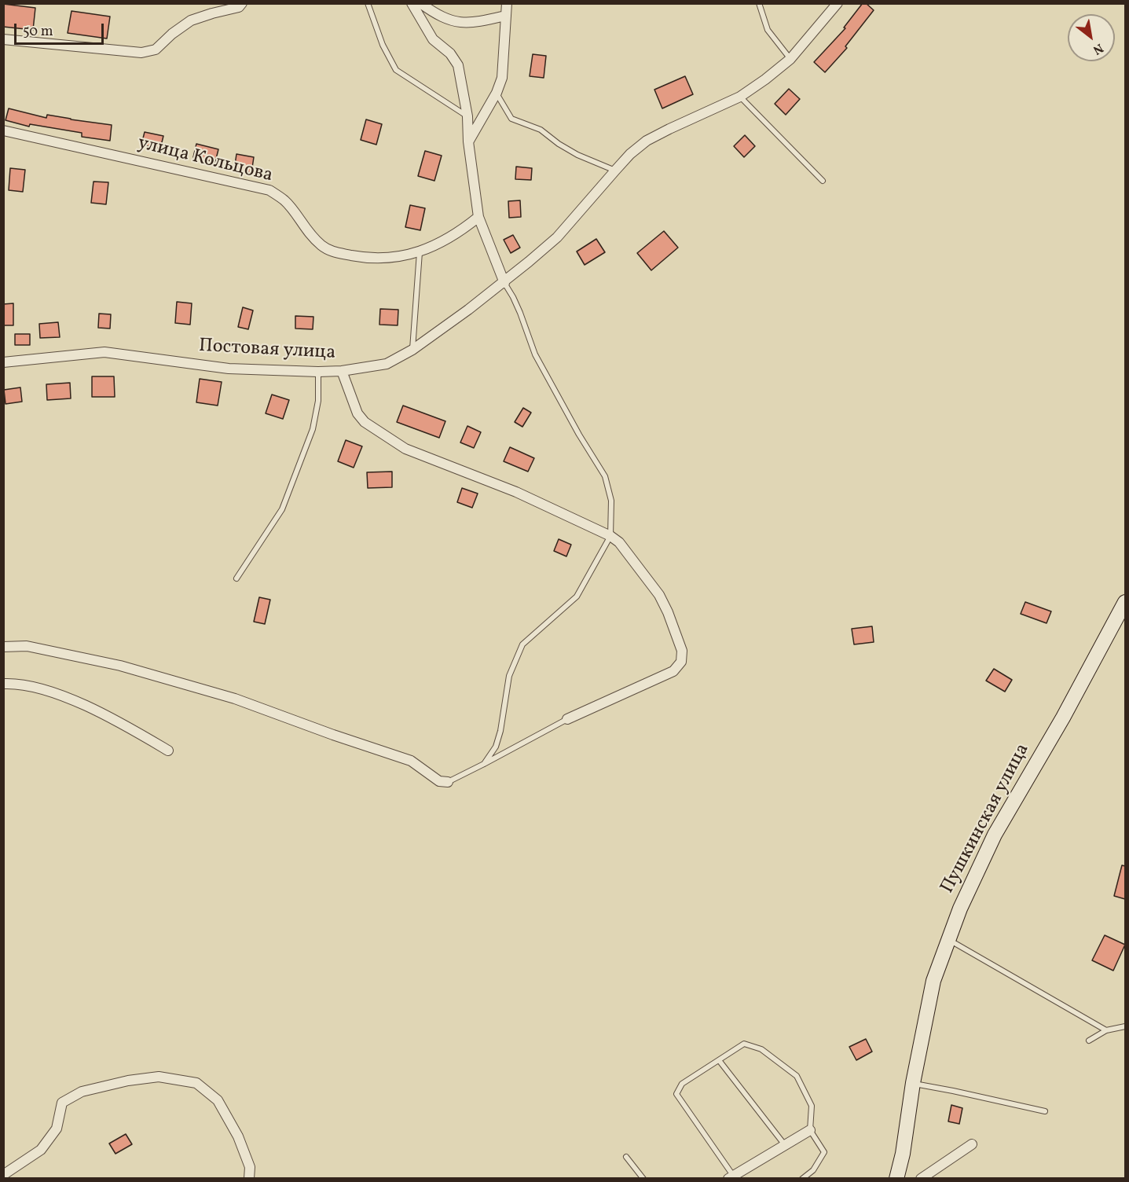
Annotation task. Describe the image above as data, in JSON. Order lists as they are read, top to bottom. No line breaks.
{"streets":{"main road":["Пушкинская улица"],"street":["улица Кольцова","Постовая улица"]},"scale_bar":"50 m","north":"bottom right"}
